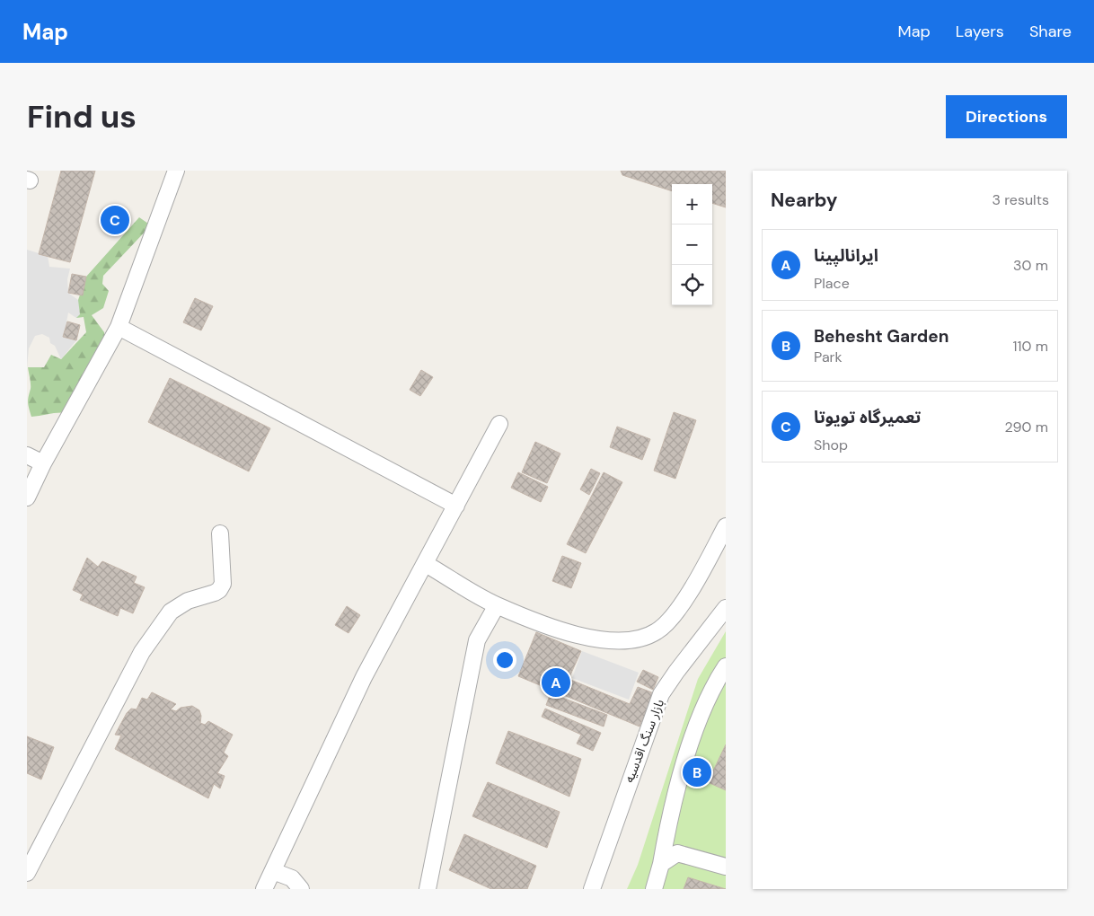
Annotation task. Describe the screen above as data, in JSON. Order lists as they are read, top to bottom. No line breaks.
{"streets":{"street":["بازار سنگ اقدسیه"]},"page":{"header":"Map","nav":["Map","Layers","Share"],"buttons":"Directions","title":"Find us","heading":["Nearby","3 results"],"map_buttons":["+","−"],"pins":["C","A","B"],"list":[{"mark":"A","name":"ایرانالپینا","note":"Place","value":"30 m"},{"mark":"B","name":"Behesht Garden","note":"Park","value":"110 m"},{"mark":"C","name":"تعمیرگاه تویوتا","note":"Shop","value":"290 m"}]}}
